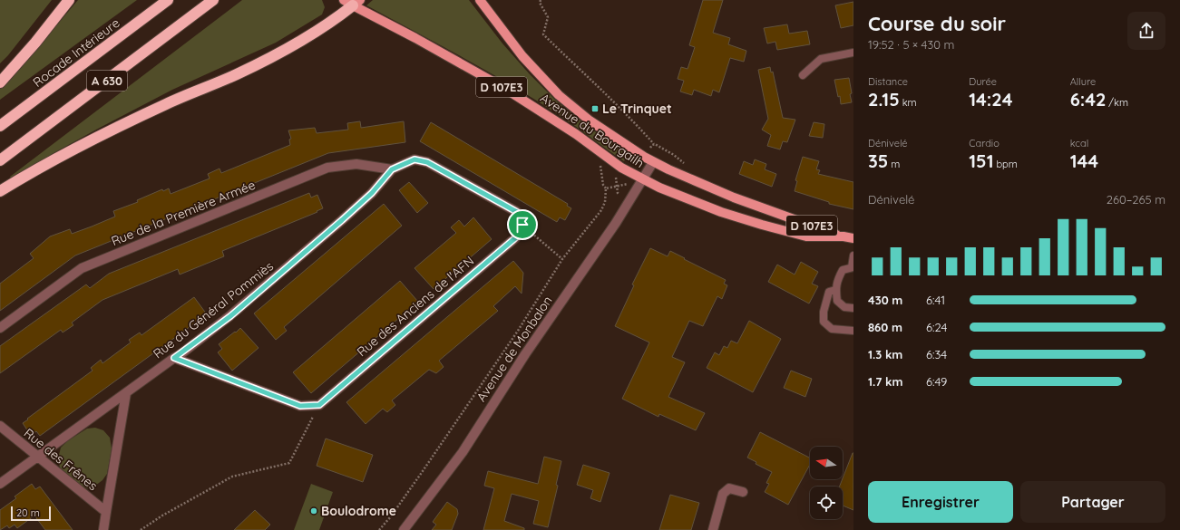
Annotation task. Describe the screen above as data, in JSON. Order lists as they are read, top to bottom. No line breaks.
{"streets":{"highway":["Rocade Intérieure","A 630"],"main road":["D 107E3","Avenue du Bourgailh"],"street":["Rue de la Première Armée","Rue des Anciens de l'AFN","Rue du Général Pommiès","Avenue de Monbalon","Rue des Frênes"]},"crossings":[["Avenue du Bourgailh","Avenue de Monbalon"],["Rue de la Première Armée","Rue du Général Pommiès"],["Rue du Général Pommiès","Rue des Frênes"]],"places":{"transit":["Le Trinquet"],"other":["Boulodrome"]},"scale_bar":"20 m","north":"left","page":{"heading":["Course du soir","19:52 · 5 × 430 m"],"stats":[["Distance","2.15 km"],["Durée","14:24"],["Allure","6:42 /km"],["Dénivelé","35 m"],["Cardio","151 bpm"],["kcal","144"]],"chart":["Dénivelé","260–265 m"],"list":[{"name":"430 m","note":"6:41"},{"name":"860 m","note":"6:24"},{"name":"1.3 km","note":"6:34"},{"name":"1.7 km","note":"6:49"}],"buttons":["Enregistrer","Partager"],"scale":"20 m"}}
